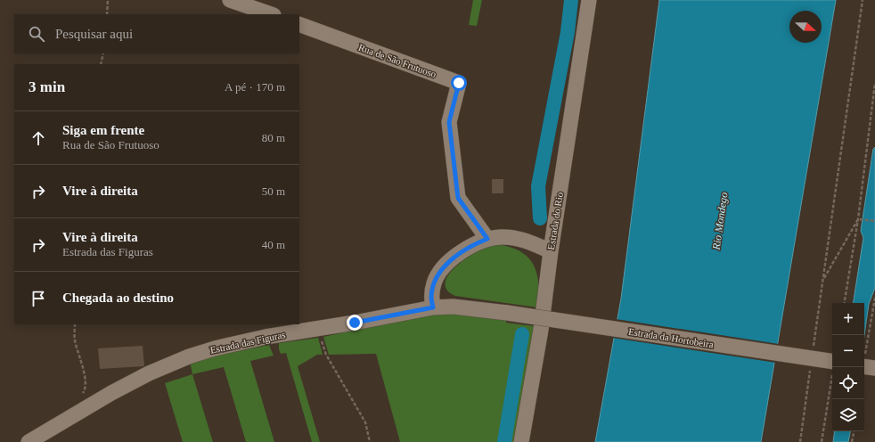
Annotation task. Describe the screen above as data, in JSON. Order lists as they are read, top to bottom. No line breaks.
{"streets":{"street":["Rua de São Frutuoso","Estrada do Rio","Estrada da Hortobeira","Estrada das Figuras"]},"crossings":[["Estrada da Hortobeira","Estrada das Figuras"]],"water":["Rio Mondego"],"north":"right","page":{"search":"Pesquisar aqui","heading":["3 min","A pé · 170 m"],"list":[["Siga em frente","Rua de São Frutuoso","80 m"],["Vire à direita","50 m"],["Vire à direita","Estrada das Figuras","40 m"],"Chegada ao destino"],"map_buttons":["+","−"]}}
